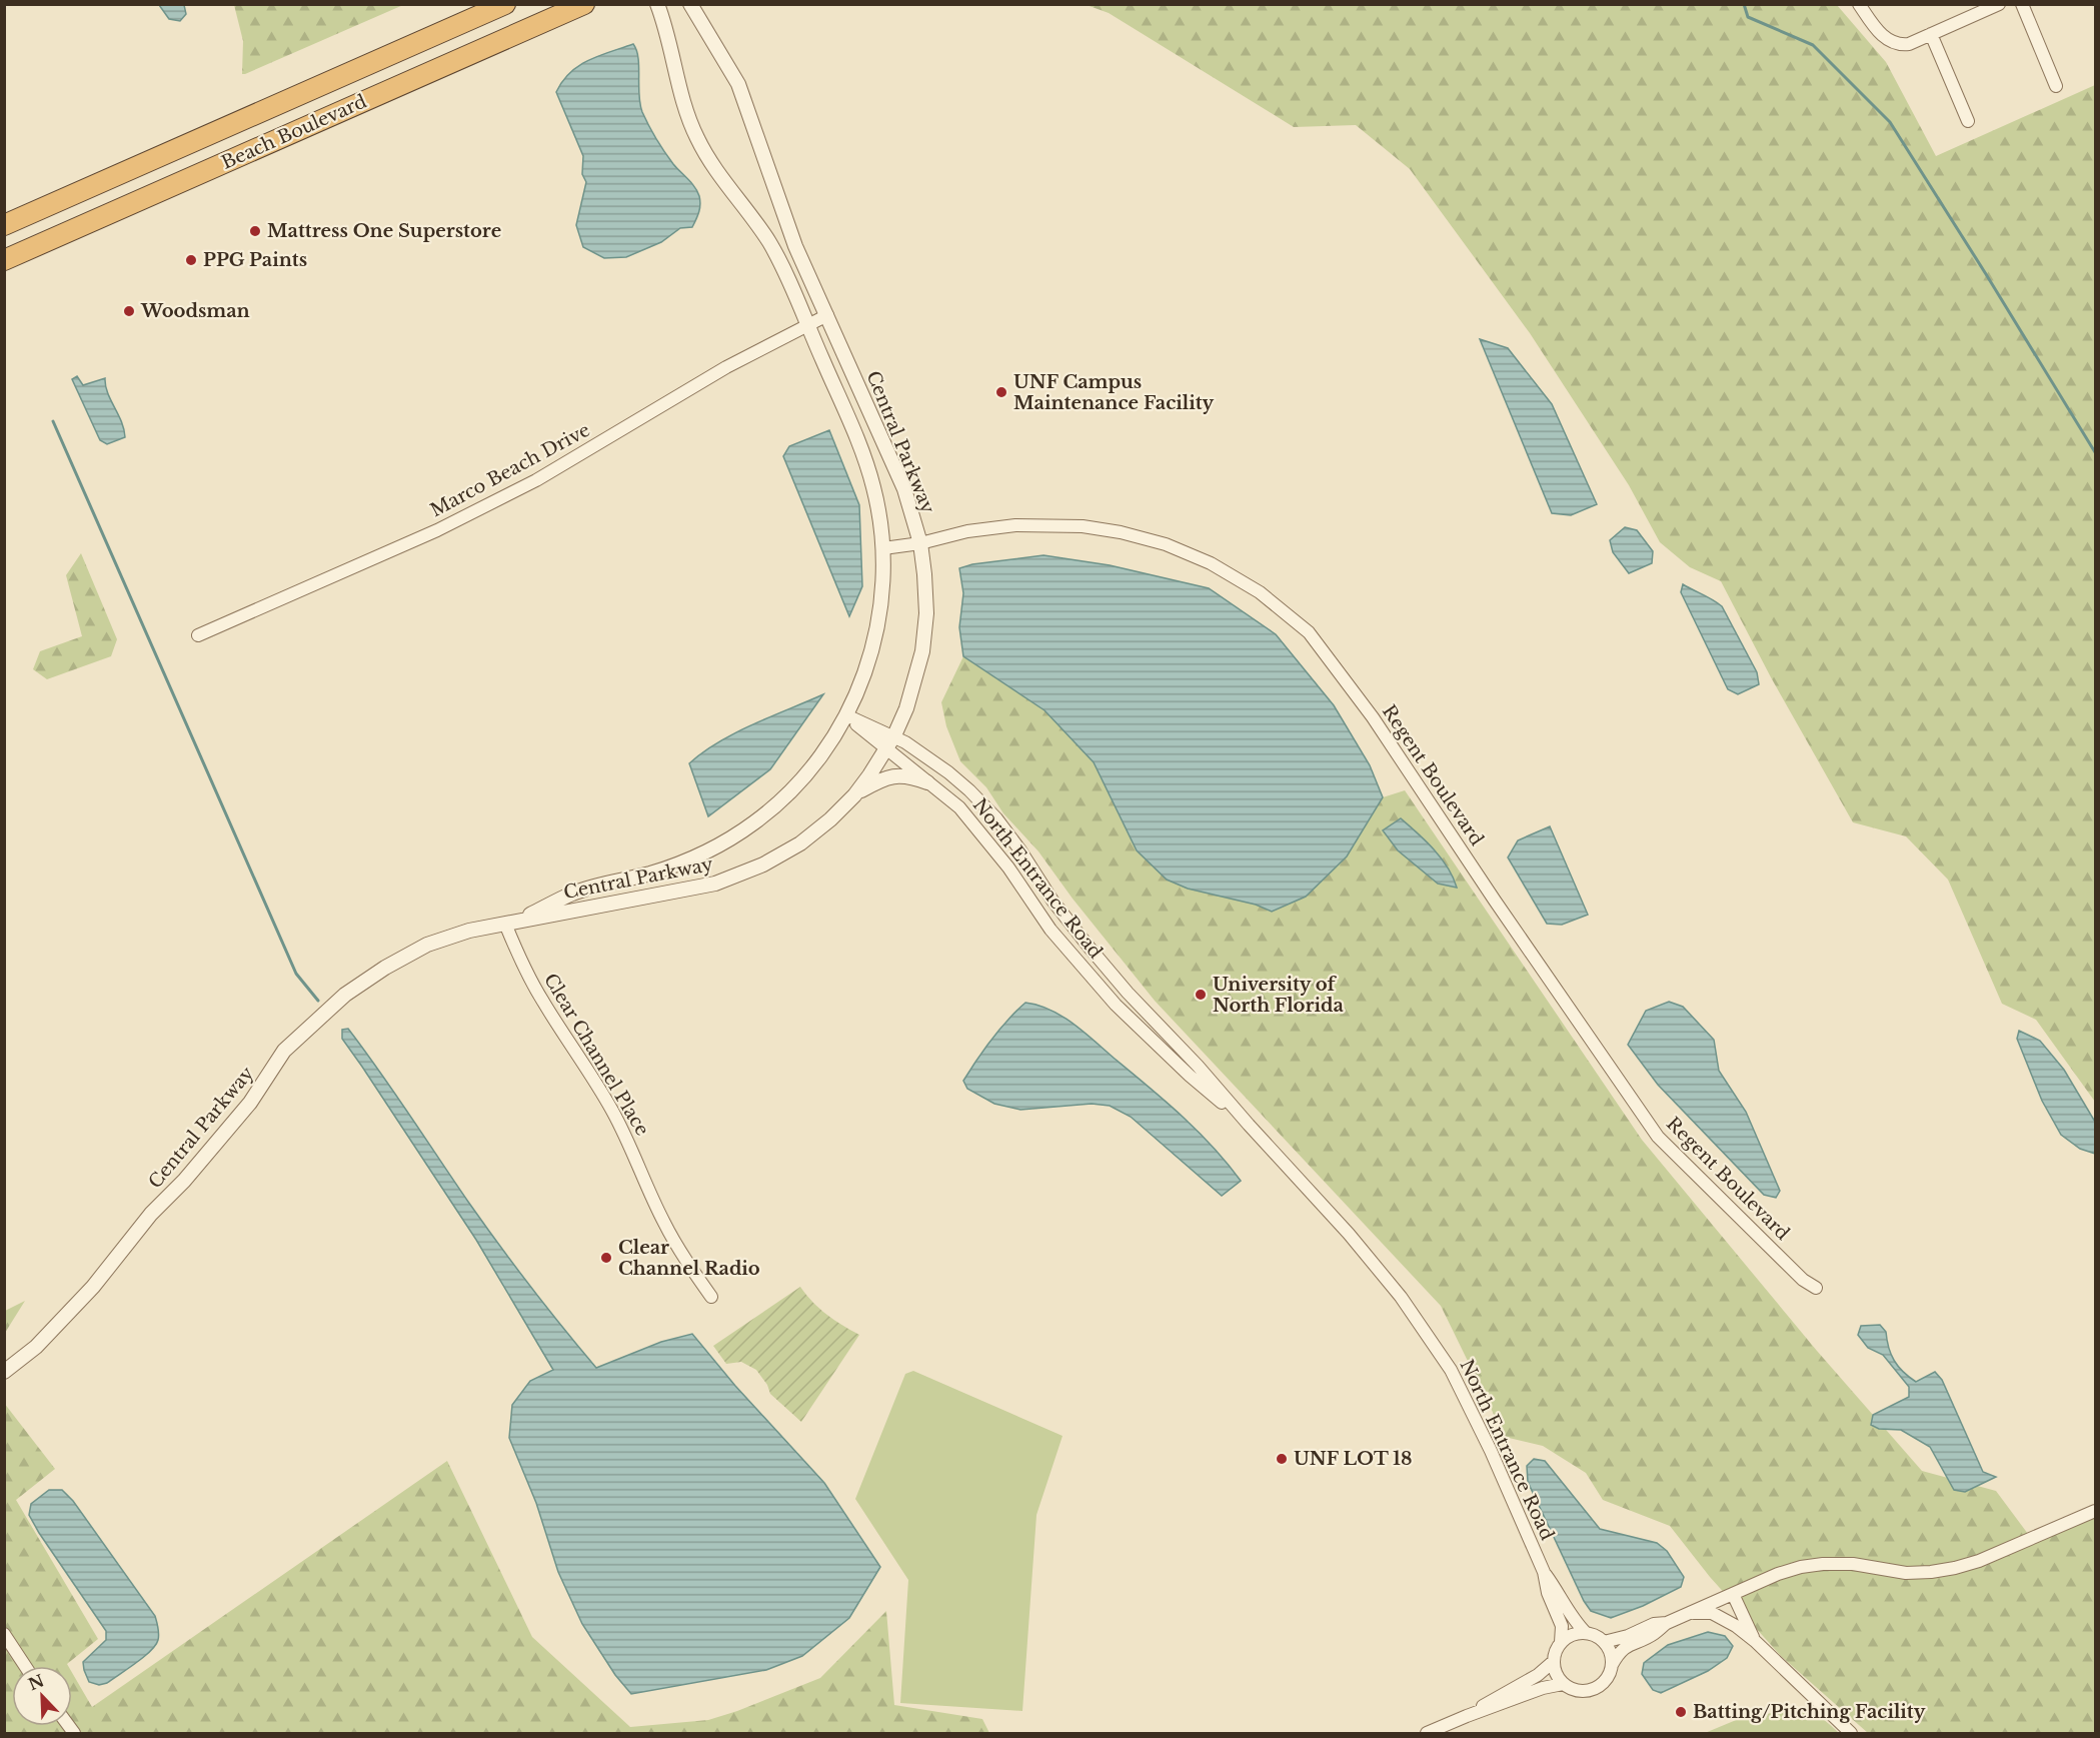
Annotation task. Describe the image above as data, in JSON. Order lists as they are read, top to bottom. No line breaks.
{"streets":{"highway":["Beach Boulevard"],"street":["Central Parkway","Marco Beach Drive","Regent Boulevard","North Entrance Road","Clear Channel Place"]},"crossings":[["Central Parkway","Marco Beach Drive"],["Central Parkway","Regent Boulevard"],["Central Parkway","North Entrance Road"],["Central Parkway","Clear Channel Place"]],"places":["Mattress One Superstore","PPG Paints","Woodsman","UNF Campus Maintenance Facility","University of North Florida","Clear Channel Radio","UNF LOT 18","Batting/Pitching Facility"],"north":"top left"}
